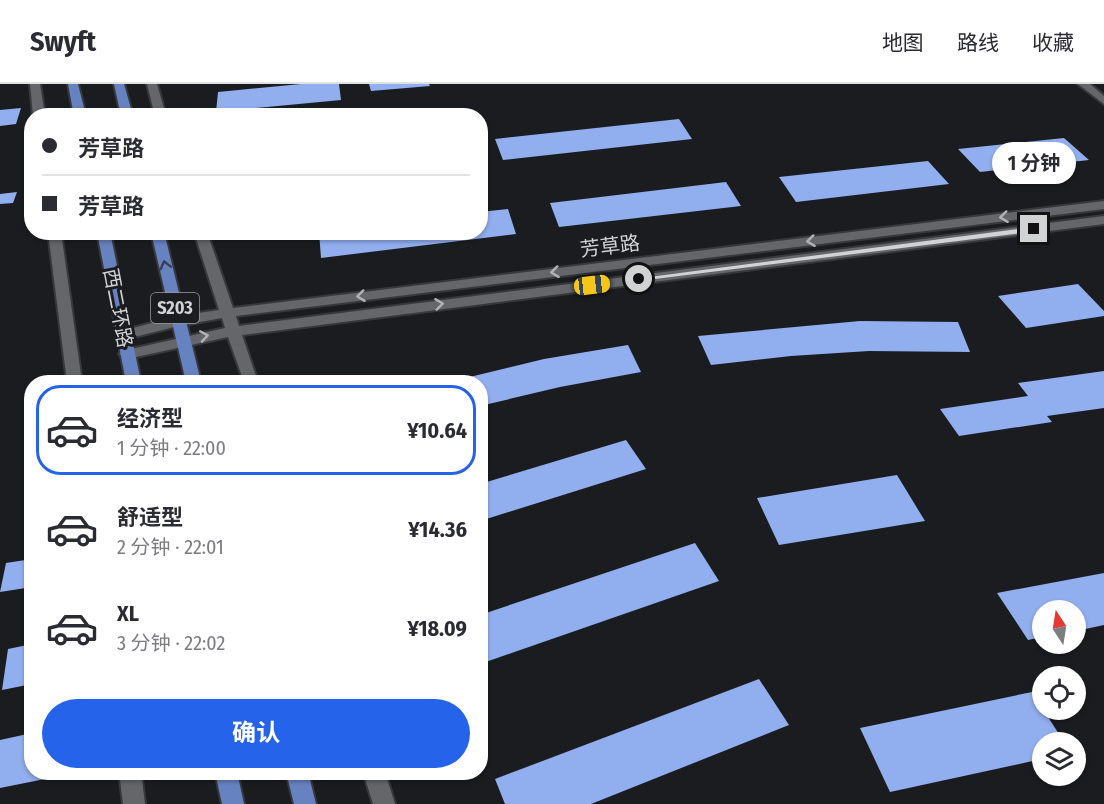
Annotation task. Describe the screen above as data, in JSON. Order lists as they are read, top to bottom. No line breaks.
{"streets":{"main road":["西二环路","S203"],"street":["芳草路"]},"crossings":[["芳草路","西二环路"],["芳草路","S203"]],"north":"top","page":{"header":"Swyft","nav":["地图","路线","收藏"],"banner":["芳草路","芳草路"],"bubble":"1 分钟","list":[{"name":"经济型","note":"1 分钟 · 22:00","value":"¥10.64"},{"name":"舒适型","note":"2 分钟 · 22:01","value":"¥14.36"},{"name":"XL","note":"3 分钟 · 22:02","value":"¥18.09"}],"buttons":"确认"}}
